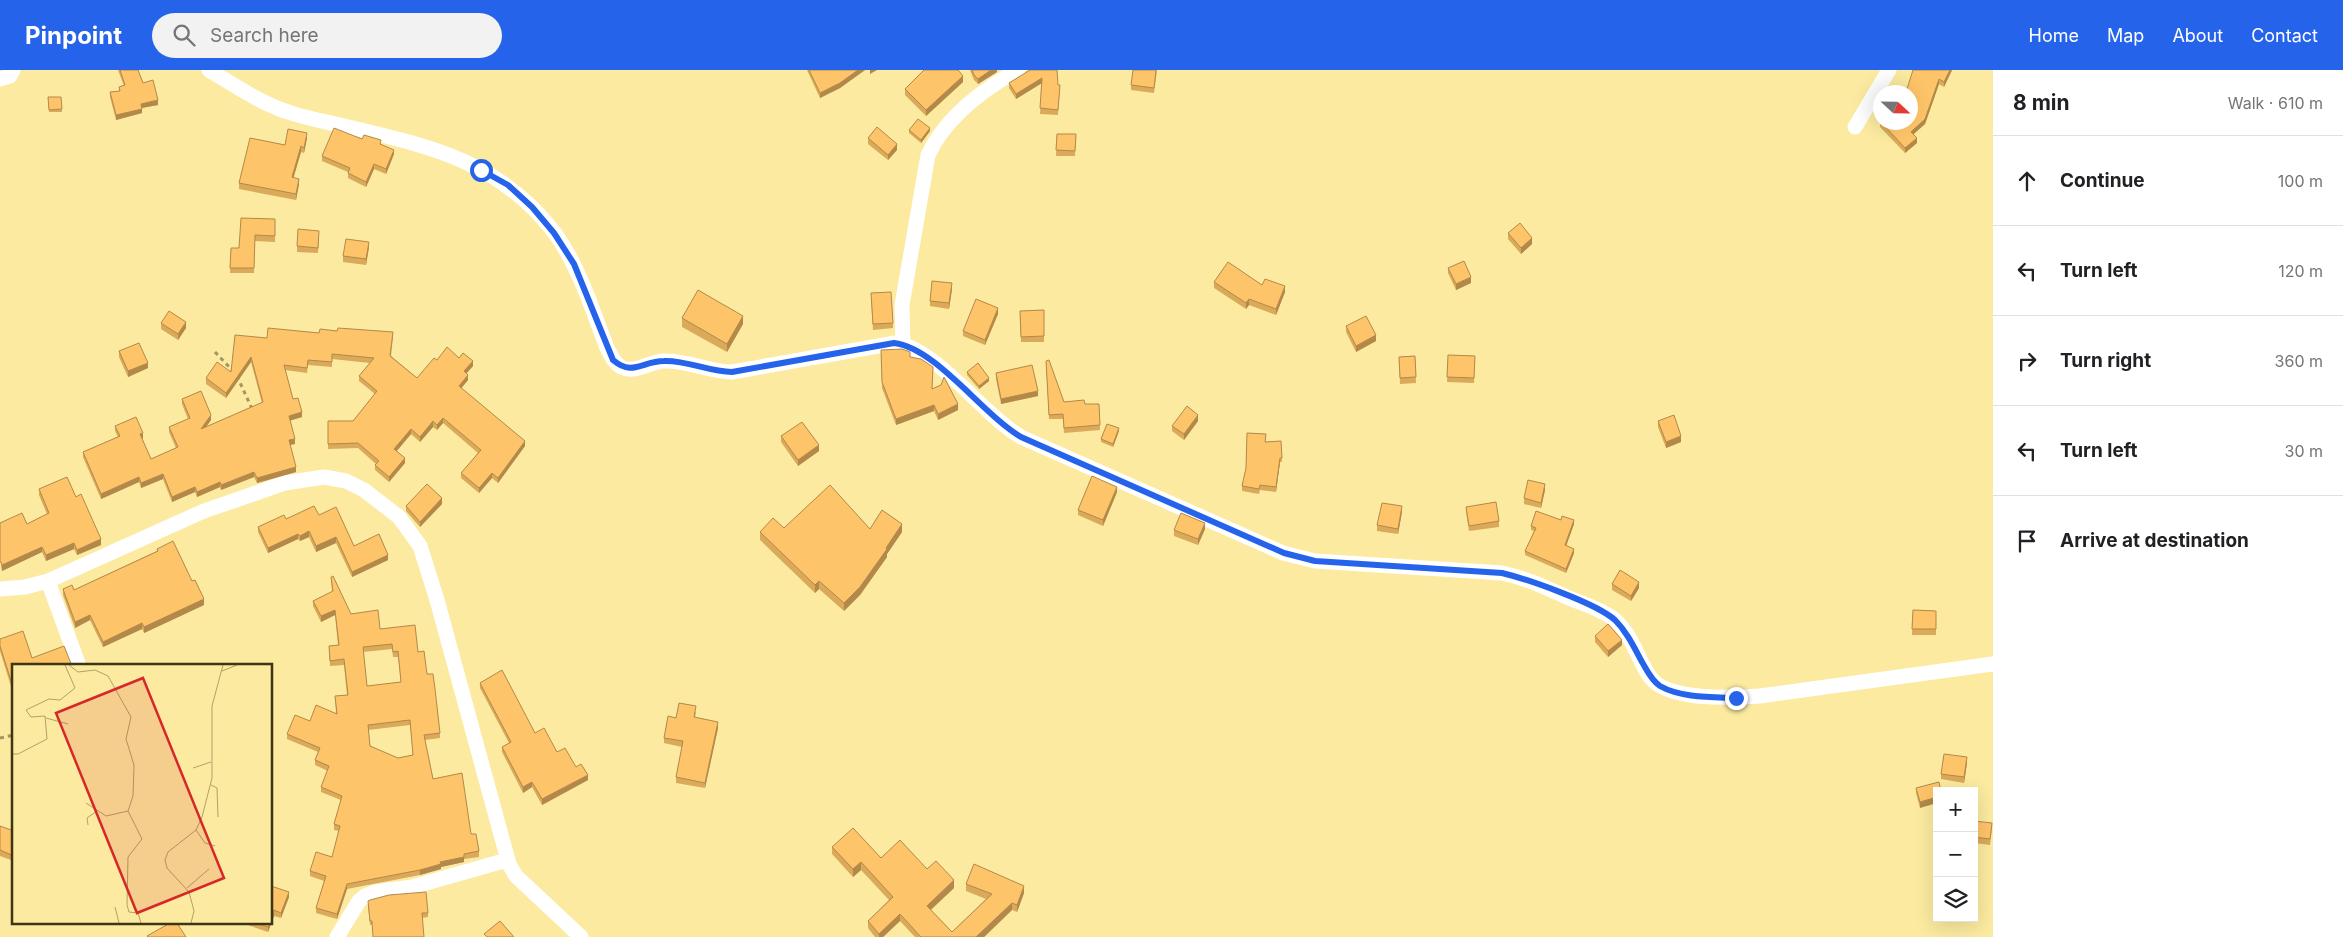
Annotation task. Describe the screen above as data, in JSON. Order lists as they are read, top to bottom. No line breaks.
{"north":"right","page":{"header":"Pinpoint","search":"Search here","nav":["Home","Map","About","Contact"],"heading":["8 min","Walk · 610 m"],"list":[["Continue","100 m"],["Turn left","120 m"],["Turn right","360 m"],["Turn left","30 m"],"Arrive at destination"],"map_buttons":["+","−"]}}
